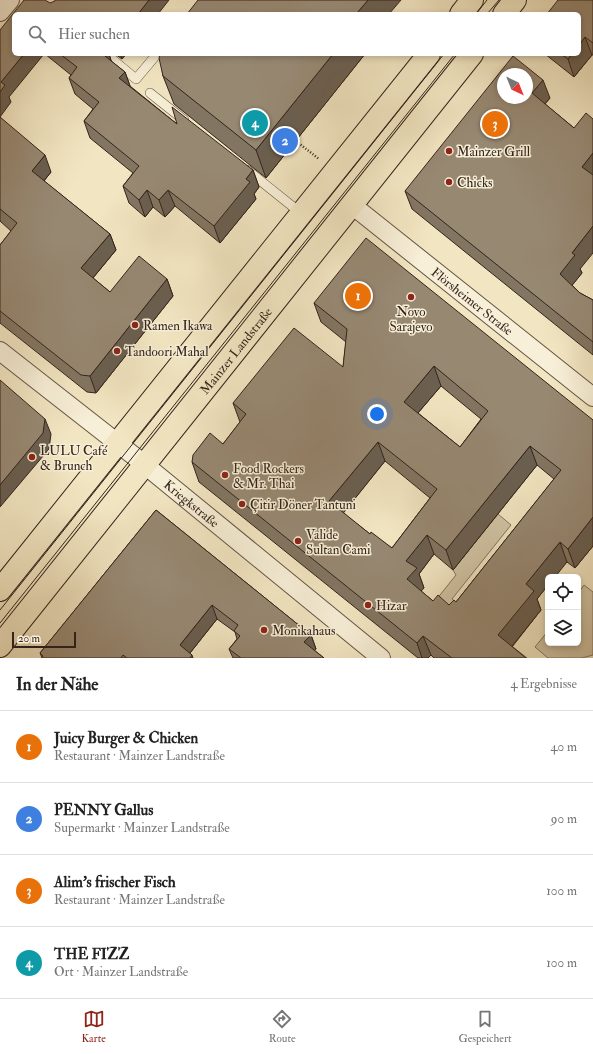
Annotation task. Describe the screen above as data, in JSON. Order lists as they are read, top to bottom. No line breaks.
{"streets":{"main road":["Mainzer Landstraße"],"street":["Flörsheimer Straße","Kriegkstraße"]},"crossings":[["Flörsheimer Straße","Mainzer Landstraße"],["Mainzer Landstraße","Kriegkstraße"]],"places":["Mainzer Grill","Chicks","Novo Sarajevo","Ramen Ikawa","Tandoori Mahal","LULU Café & Brunch","Food Rockers & Mr. Thai","Çitir Döner Tantuni","Valide Sultan Cami","Hizar","Monikahaus"],"scale_bar":"20 m","north":"bottom right","page":{"search":"Hier suchen","pins":["4","3","2","1"],"scale":"20 m","heading":["In der Nähe","4 Ergebnisse"],"list":[{"mark":"1","name":"Juicy Burger & Chicken","note":"Restaurant · Mainzer Landstraße","value":"40 m"},{"mark":"2","name":"PENNY Gallus","note":"Supermarkt · Mainzer Landstraße","value":"90 m"},{"mark":"3","name":"Alim's frischer Fisch","note":"Restaurant · Mainzer Landstraße","value":"100 m"},{"mark":"4","name":"THE FIZZ","note":"Ort · Mainzer Landstraße","value":"100 m"}],"nav":["Karte","Route","Gespeichert"]}}
